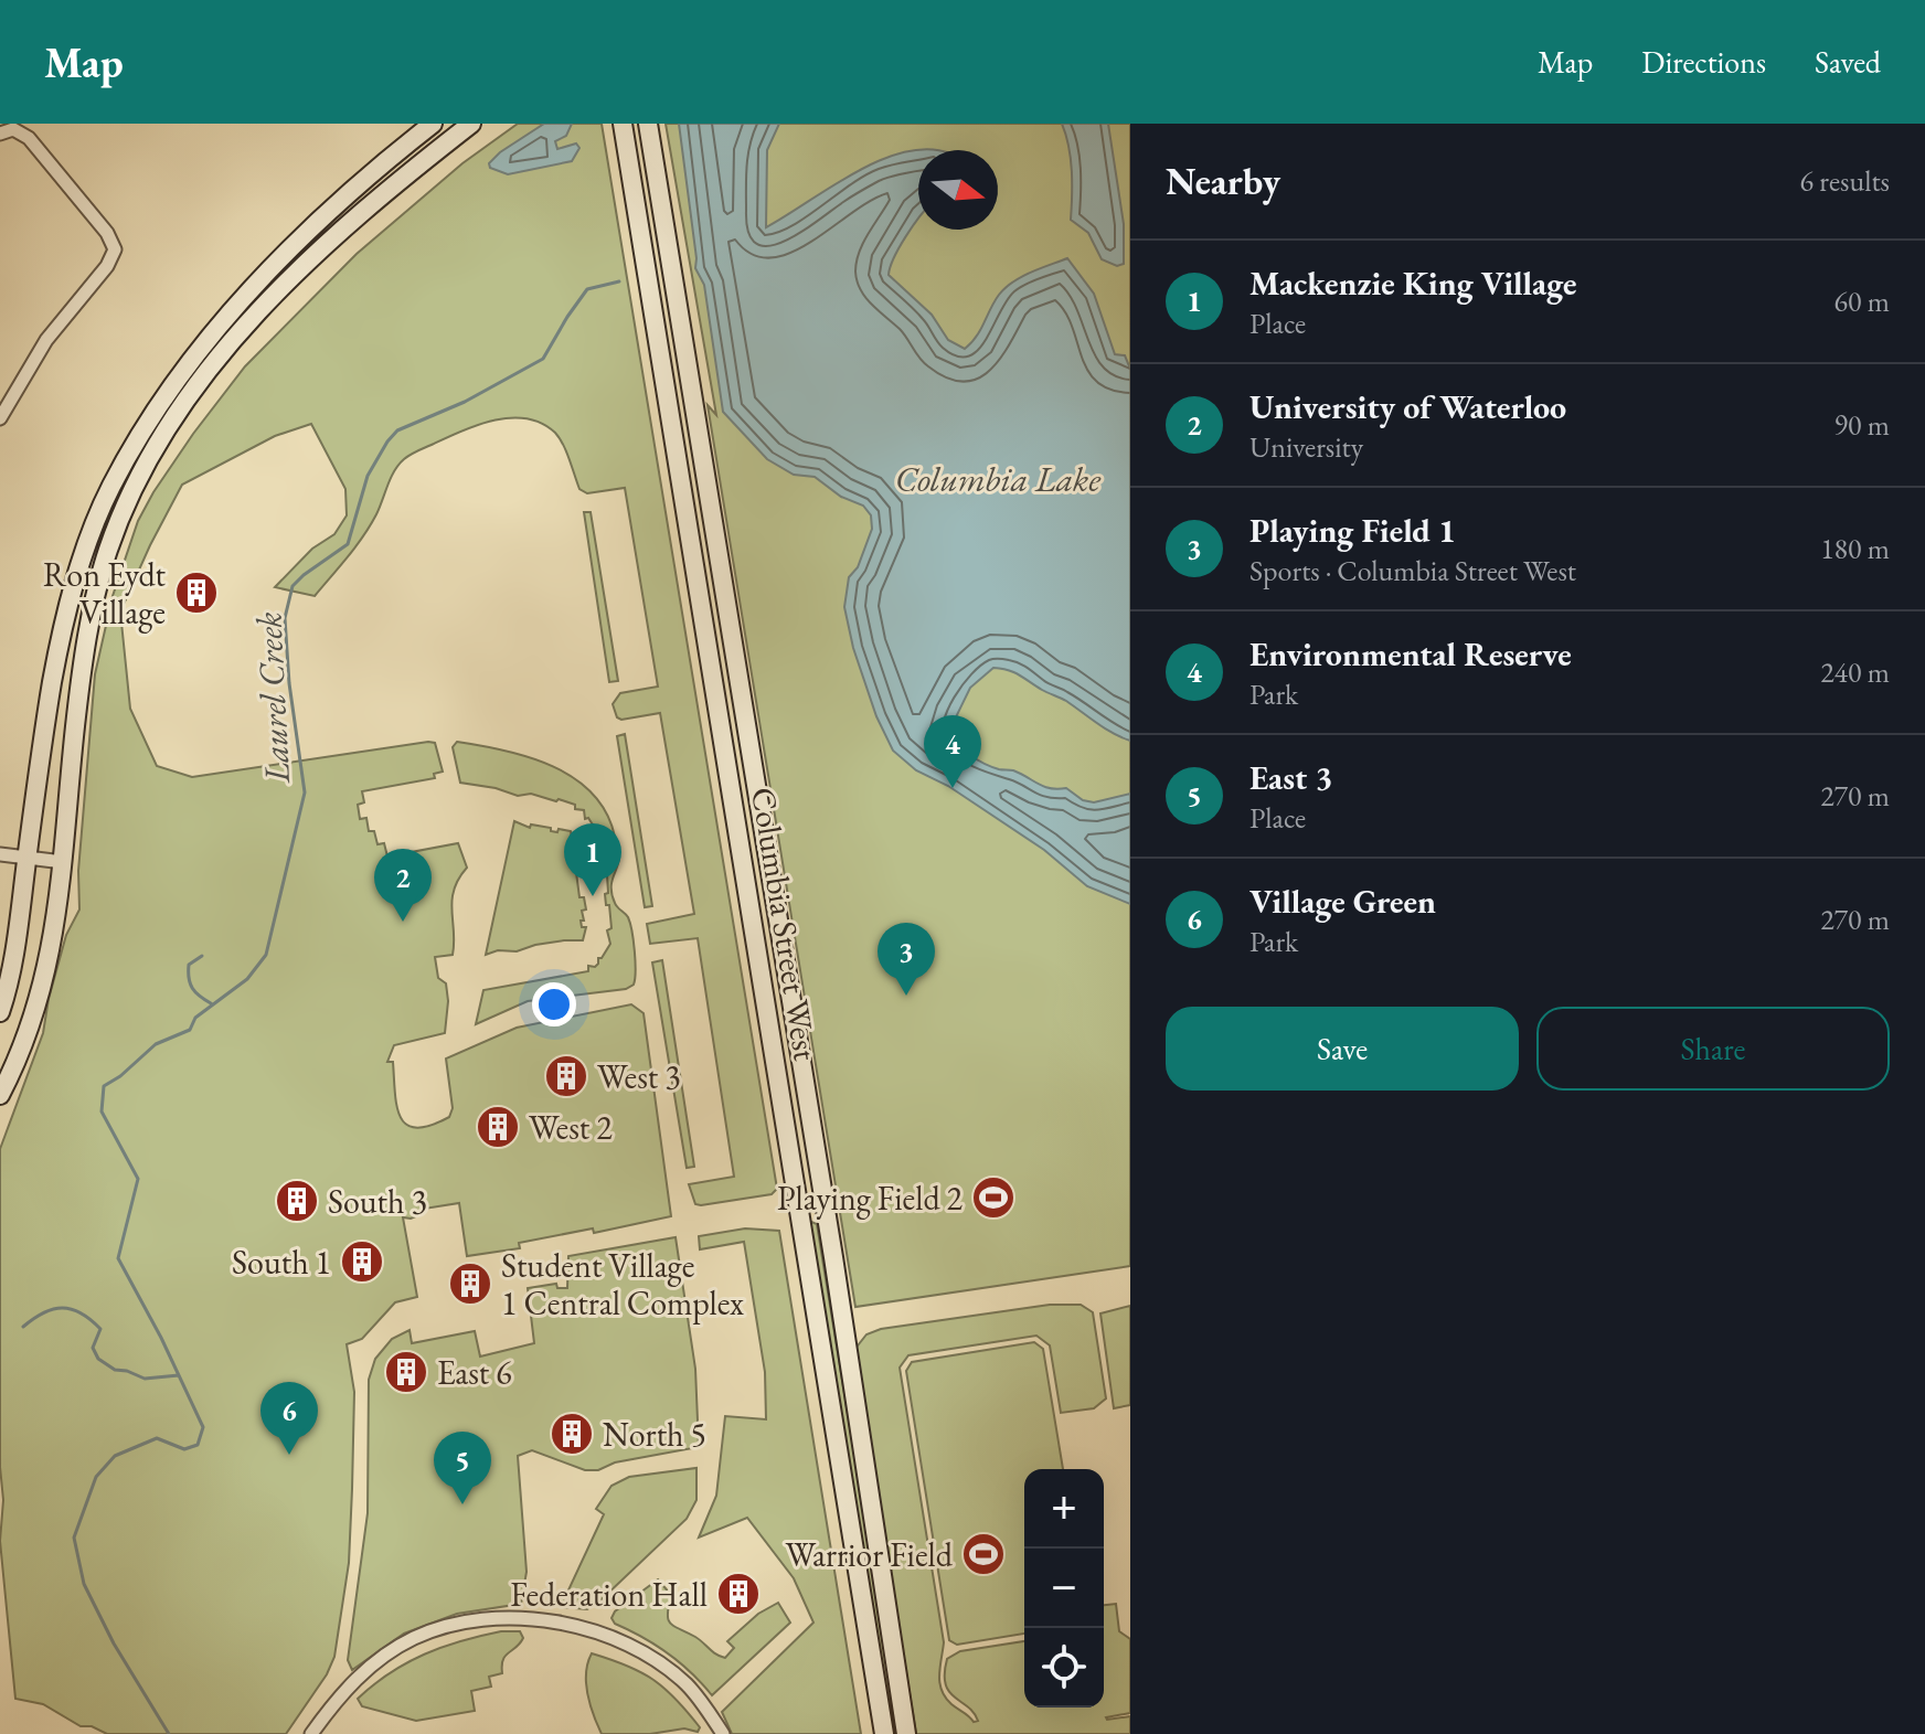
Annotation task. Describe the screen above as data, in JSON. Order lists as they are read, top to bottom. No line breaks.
{"streets":{"main road":["Columbia Street West"]},"water":["Columbia Lake","Laurel Creek"],"places":{"building":["Ron Eydt Village","West 3","West 2","South 3","South 1","Student Village 1 Central Complex","East 6","North 5","Federation Hall"],"sports":["Playing Field 2","Warrior Field"]},"north":"right","page":{"header":"Map","nav":["Map","Directions","Saved"],"heading":["Nearby","6 results"],"list":[{"mark":"1","name":"Mackenzie King Village","note":"Place","value":"60 m"},{"mark":"2","name":"University of Waterloo","note":"University","value":"90 m"},{"mark":"3","name":"Playing Field 1","note":"Sports · Columbia Street West","value":"180 m"},{"mark":"4","name":"Environmental Reserve","note":"Park","value":"240 m"},{"mark":"5","name":"East 3","note":"Place","value":"270 m"},{"mark":"6","name":"Village Green","note":"Park","value":"270 m"}],"pins":["4","1","2","3","6","5"],"buttons":["Save","Share"],"map_buttons":["+","−"]}}
